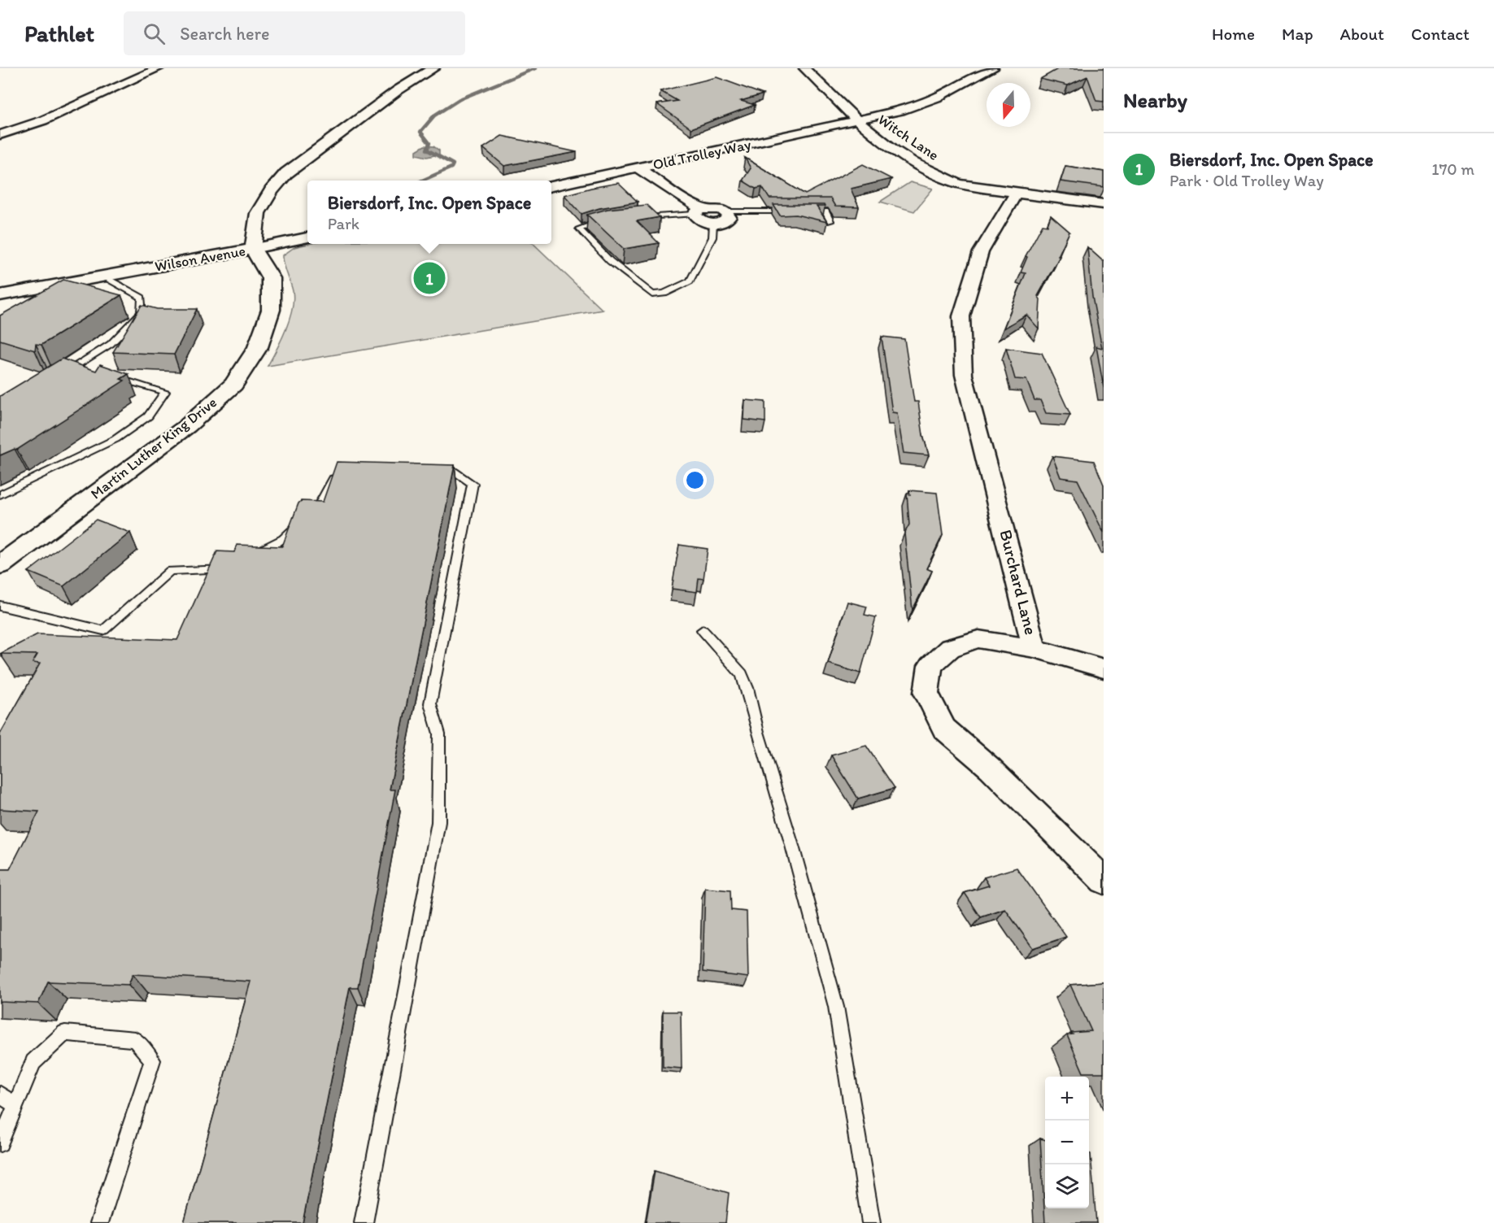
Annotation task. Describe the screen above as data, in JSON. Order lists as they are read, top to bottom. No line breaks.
{"streets":{"main road":["Wilson Avenue","Martin Luther King Drive"],"street":["Witch Lane","Old Trolley Way","Burchard Lane"]},"crossings":[["Witch Lane","Old Trolley Way"],["Witch Lane","Burchard Lane"],["Wilson Avenue","Martin Luther King Drive"]],"north":"bottom","page":{"header":"Pathlet","search":"Search here","nav":["Home","Map","About","Contact"],"heading":"Nearby","list":[{"mark":"1","name":"Biersdorf, Inc. Open Space","note":"Park · Old Trolley Way","value":"170 m"}],"popup":["Biersdorf, Inc. Open Space","Park"],"pins":"1","map_buttons":["+","−"]}}
